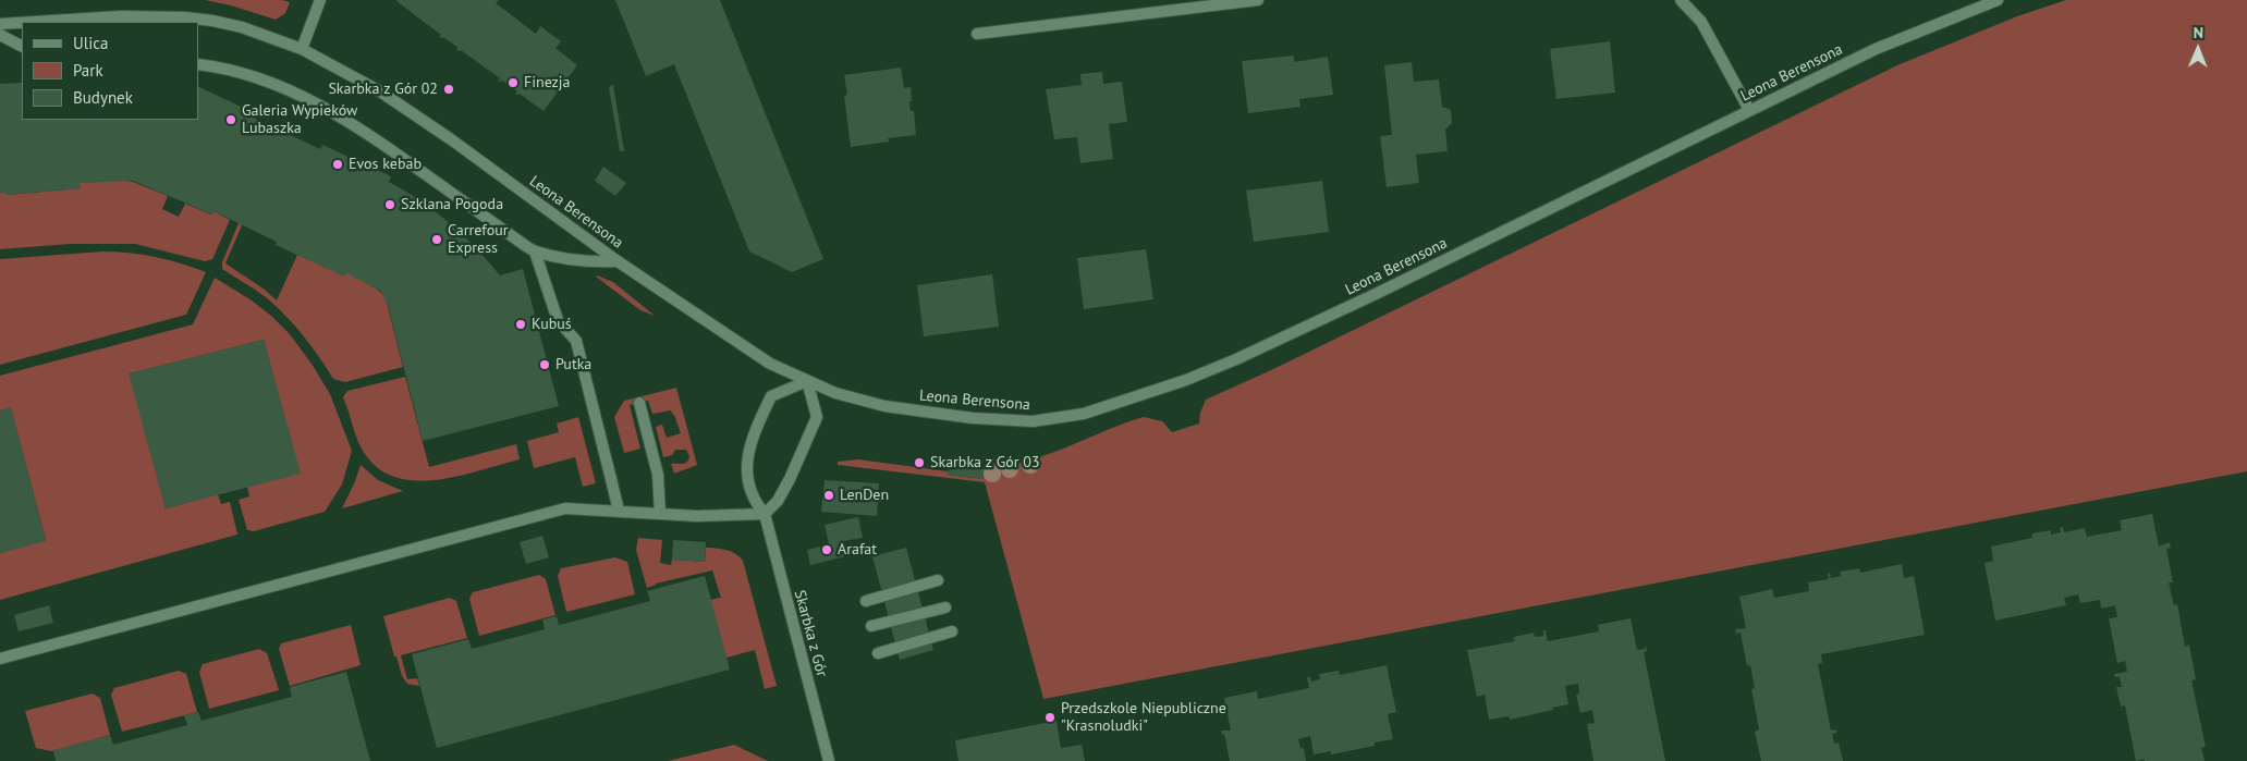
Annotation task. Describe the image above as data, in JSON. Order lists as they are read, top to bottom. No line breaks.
{"streets":{"street":["Leona Berensona","Skarbka z Gór"]},"crossings":[["Leona Berensona","Skarbka z Gór"]],"places":["Finezja","Skarbka z Gór 02","Galeria Wypieków Lubaszka","Evos kebab","Szklana Pogoda","Carrefour Express","Kubuś","Putka","Skarbka z Gór 03","LenDen","Arafat","Przedszkole Niepubliczne \"Krasnoludki\""],"legend":["Ulica","Park","Budynek"],"north":"top"}
